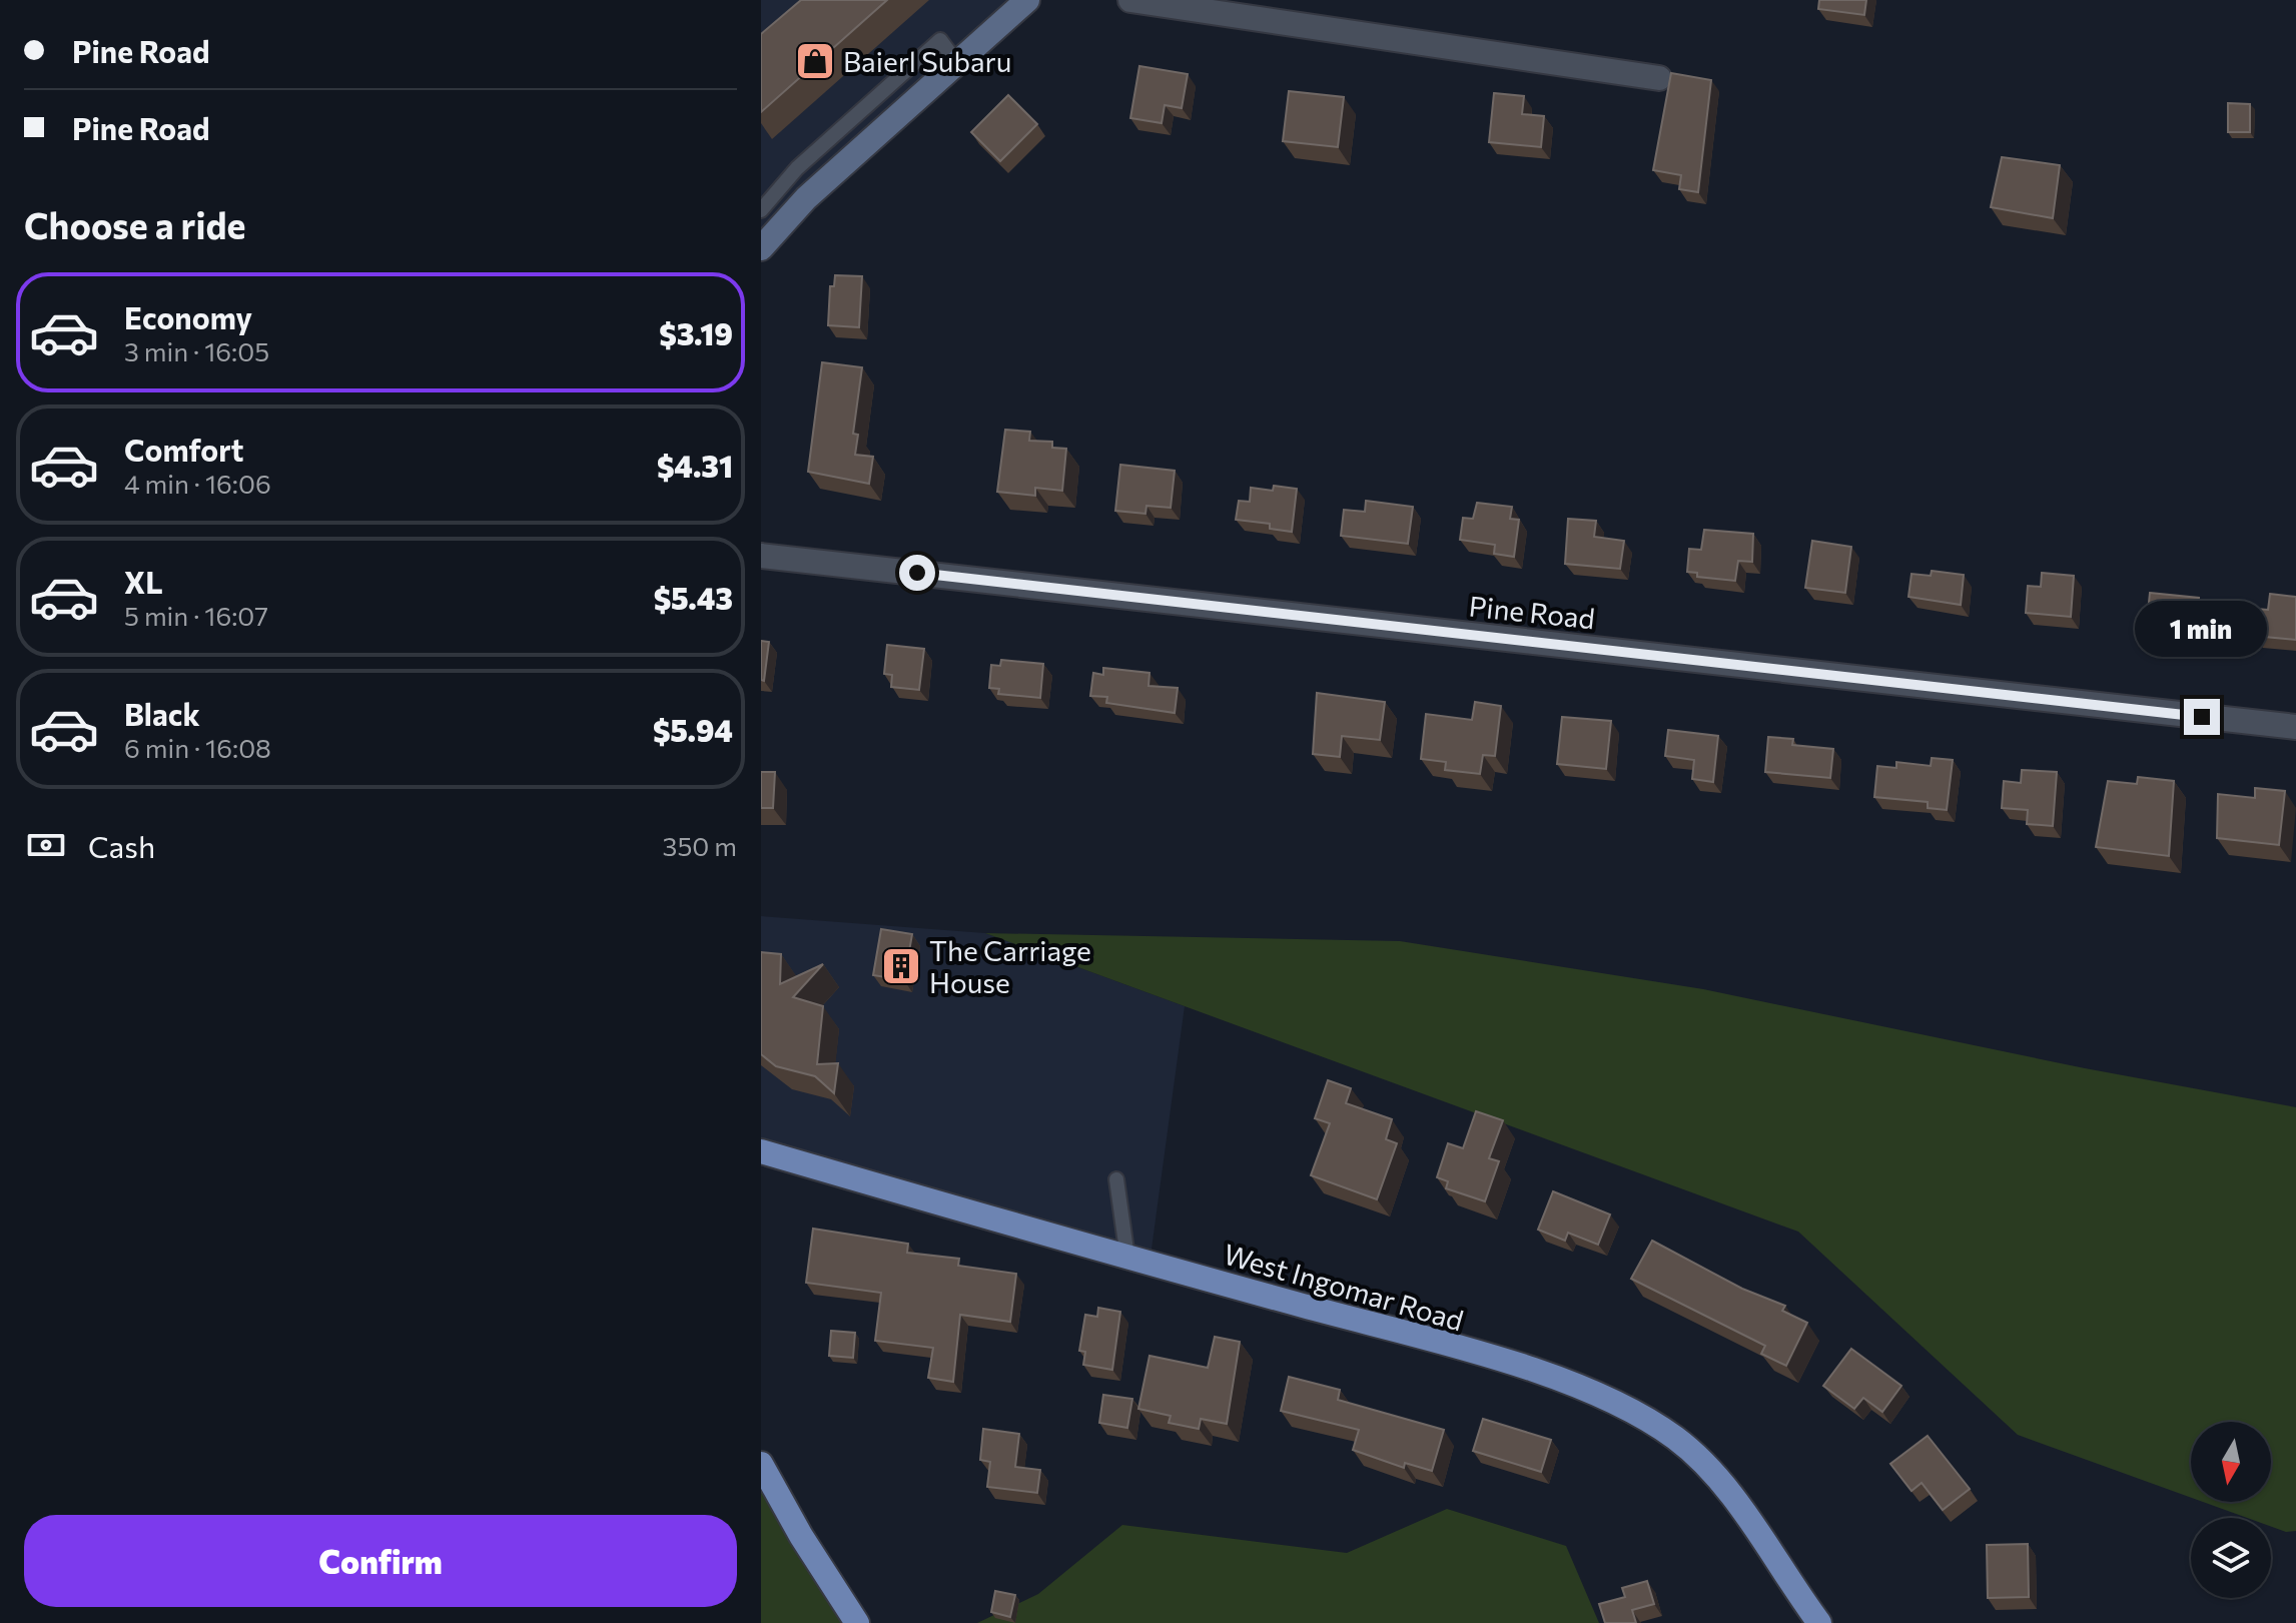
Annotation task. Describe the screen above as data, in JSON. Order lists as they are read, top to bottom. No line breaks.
{"streets":{"main road":["West Ingomar Road"],"street":["Pine Road"]},"places":{"shop":["Baierl Subaru"],"building":["The Carriage House"]},"north":"bottom","page":{"banner":["Pine Road","Pine Road"],"heading":"Choose a ride","list":[{"name":"Economy","note":"3 min · 16:05","value":"$3.19"},{"name":"Comfort","note":"4 min · 16:06","value":"$4.31"},{"name":"XL","note":"5 min · 16:07","value":"$5.43"},{"name":"Black","note":"6 min · 16:08","value":"$5.94"}],"bubble":"1 min","pay":["Cash","350 m"],"buttons":"Confirm"}}
